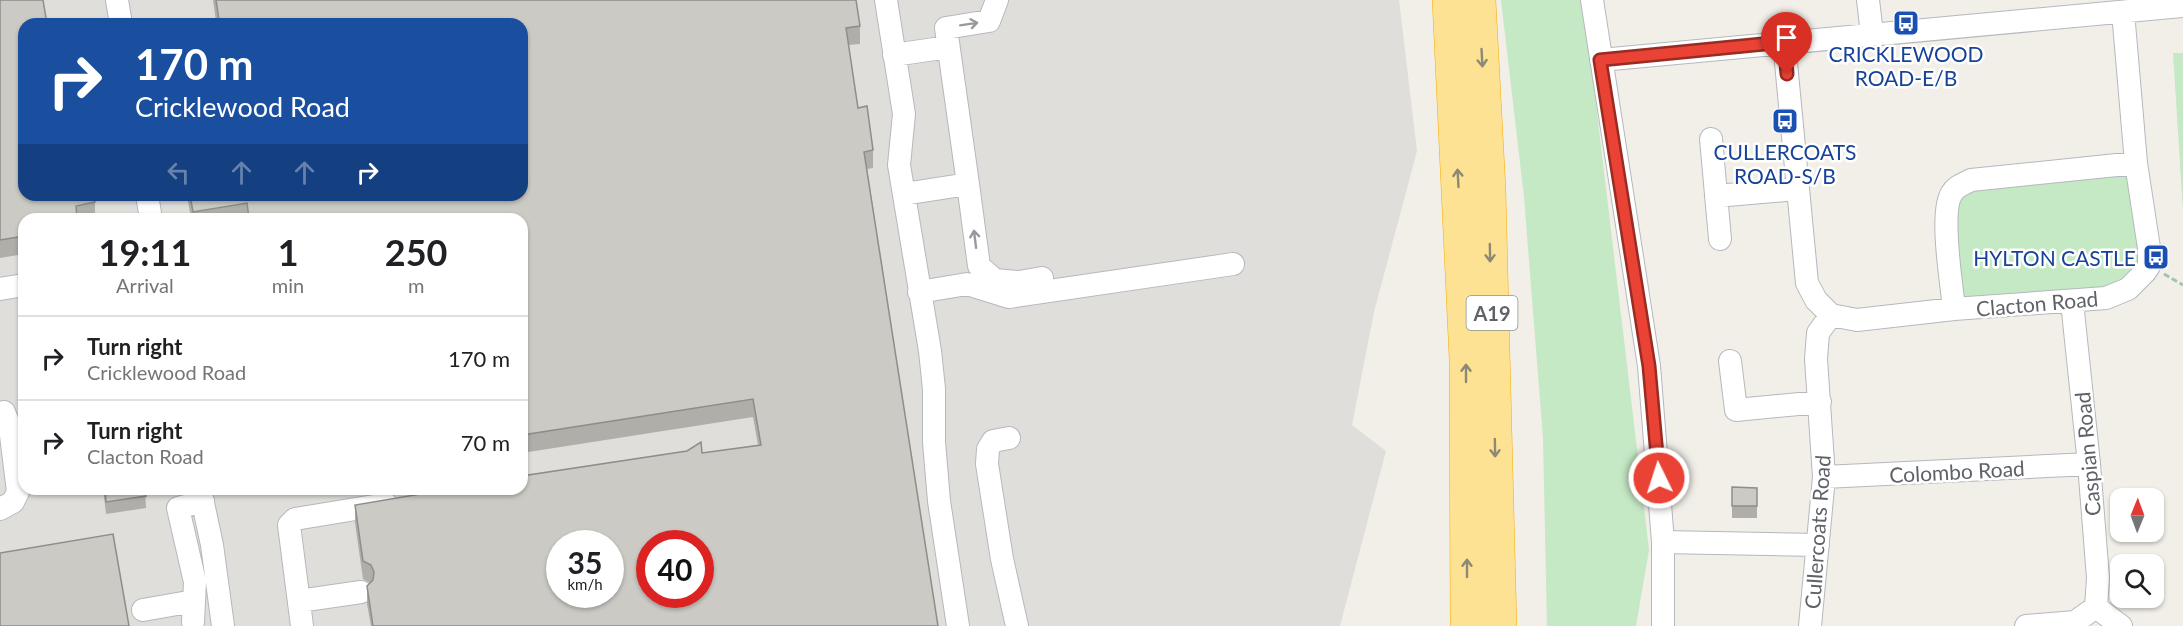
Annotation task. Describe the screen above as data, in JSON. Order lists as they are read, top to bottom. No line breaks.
{"streets":{"highway":["A19"],"street":["Clacton Road","Caspian Road","Colombo Road","Cullercoats Road"]},"crossings":[["Clacton Road","Caspian Road"],["Clacton Road","Cullercoats Road"],["Caspian Road","Colombo Road"],["Colombo Road","Cullercoats Road"]],"places":{"bus stop":["CRICKLEWOOD ROAD-E/B","CULLERCOATS ROAD-S/B","HYLTON CASTLE"]},"north":"top","page":{"turn":["170 m","Cricklewood Road"],"eta":["19:11","Arrival","1","min","250","m"],"list":[{"name":"Turn right","note":"Cricklewood Road","value":"170 m"},{"name":"Turn right","note":"Clacton Road","value":"70 m"}],"speed":"35 km/h","limit":"40"}}
